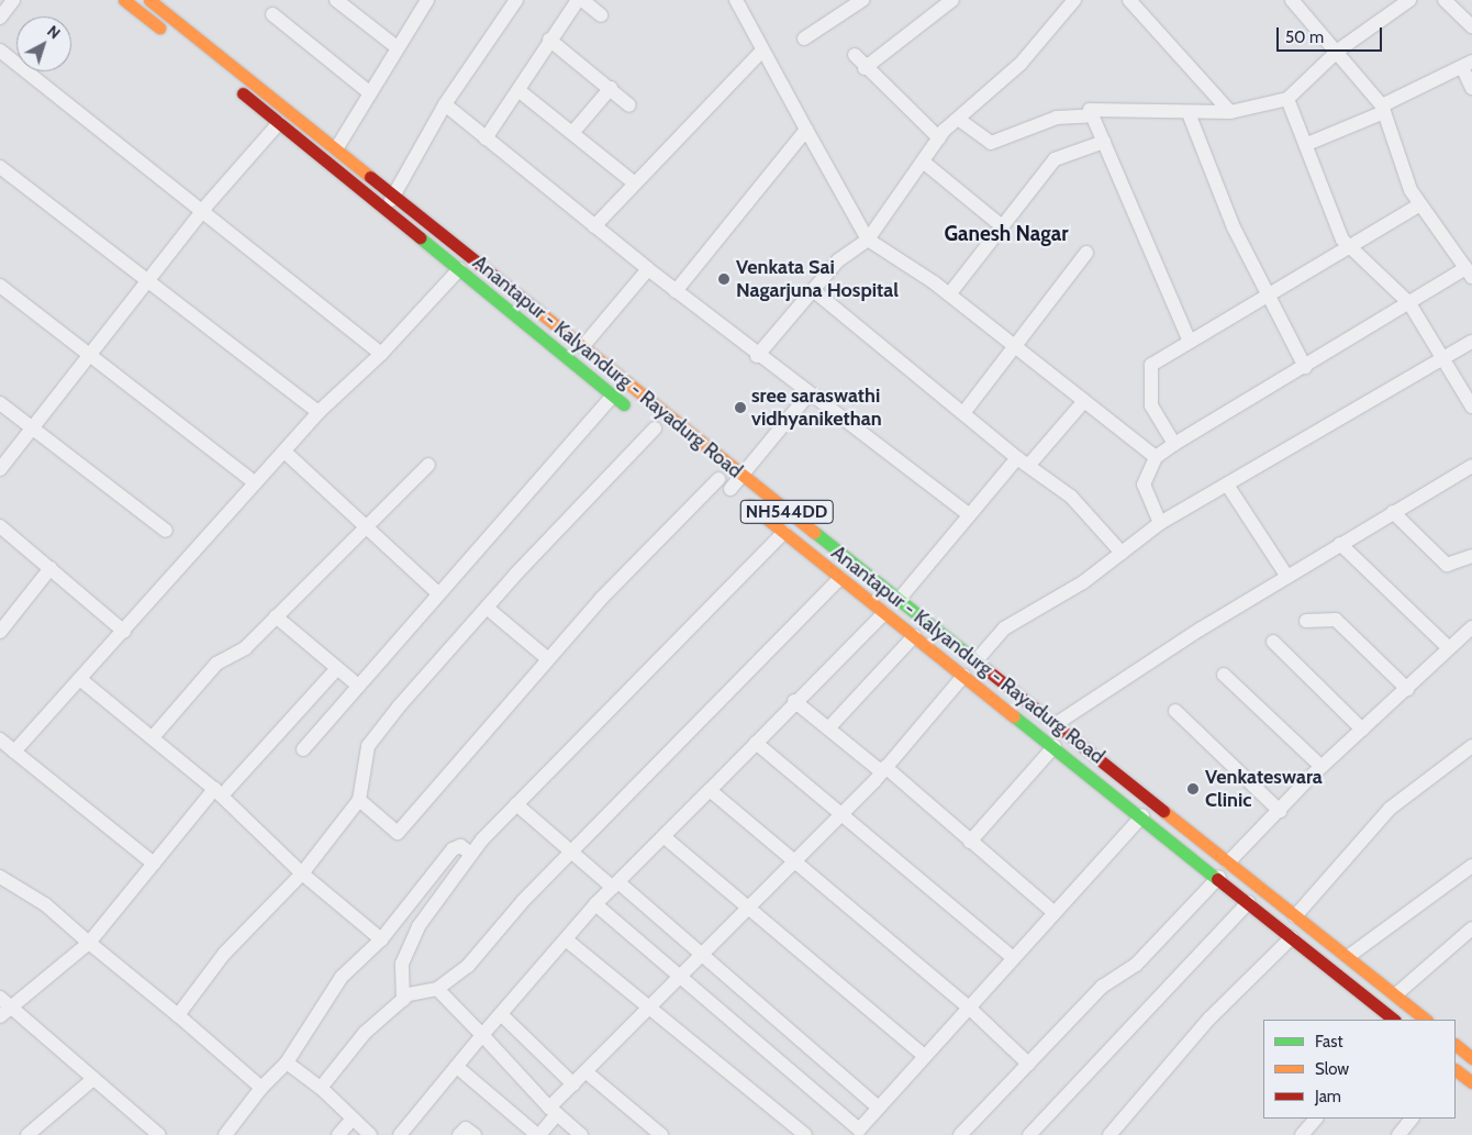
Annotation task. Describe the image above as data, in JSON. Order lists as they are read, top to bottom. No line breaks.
{"streets":{"highway":["Anantapur - Kalyandurg - Rayadurg Road","NH544DD"]},"districts":["Ganesh Nagar"],"places":["Venkata Sai Nagarjuna Hospital","sree saraswathi vidhyanikethan","Venkateswara Clinic"],"legend":["Fast","Slow","Jam"],"scale_bar":"50 m","north":"top right"}
